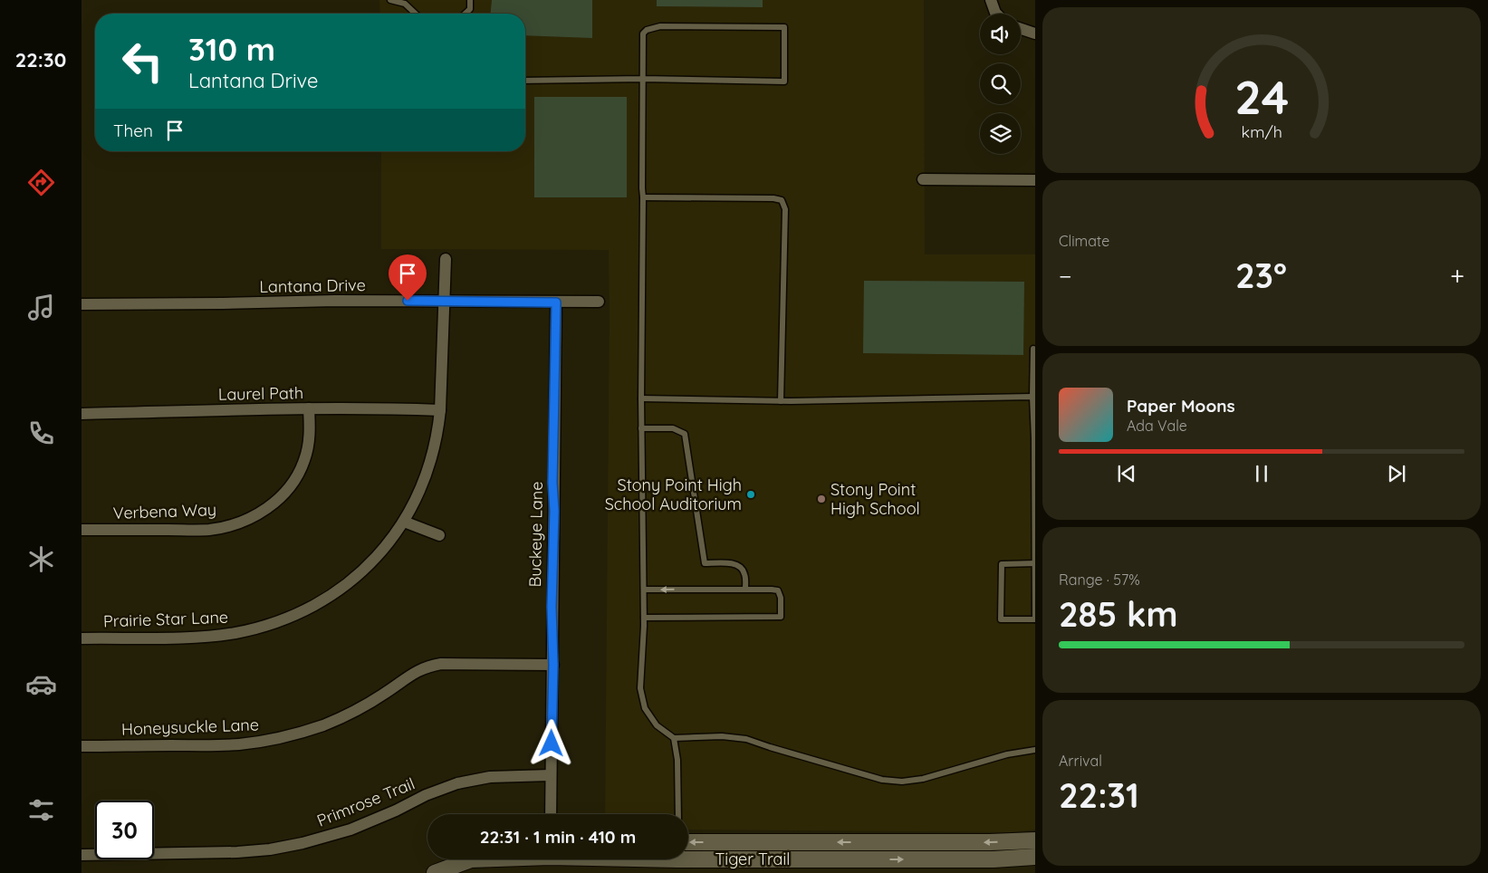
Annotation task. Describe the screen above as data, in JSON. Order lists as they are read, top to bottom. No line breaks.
{"streets":{"street":["Lantana Drive","Laurel Path","Verbena Way","Buckeye Lane","Prairie Star Lane","Honeysuckle Lane","Primrose Trail","Tiger Trail"]},"crossings":[["Lantana Drive","Buckeye Lane"],["Lantana Drive","Prairie Star Lane"],["Laurel Path","Verbena Way"],["Laurel Path","Prairie Star Lane"],["Buckeye Lane","Honeysuckle Lane"],["Buckeye Lane","Primrose Trail"]],"places":["Stony Point High School Auditorium","Stony Point High School"],"page":{"tabs":"22:30","turn":["310 m","Lantana Drive"],"then":"Then","tile":["Climate",["Range · 57%","285 km"],["Arrival","22:31"]],"heat":["−","23°","+"],"song":["Paper Moons","Ada Vale"],"limit":"30","trip":"22:31 · 1 min · 410 m","gauge":["24","km/h"]}}
